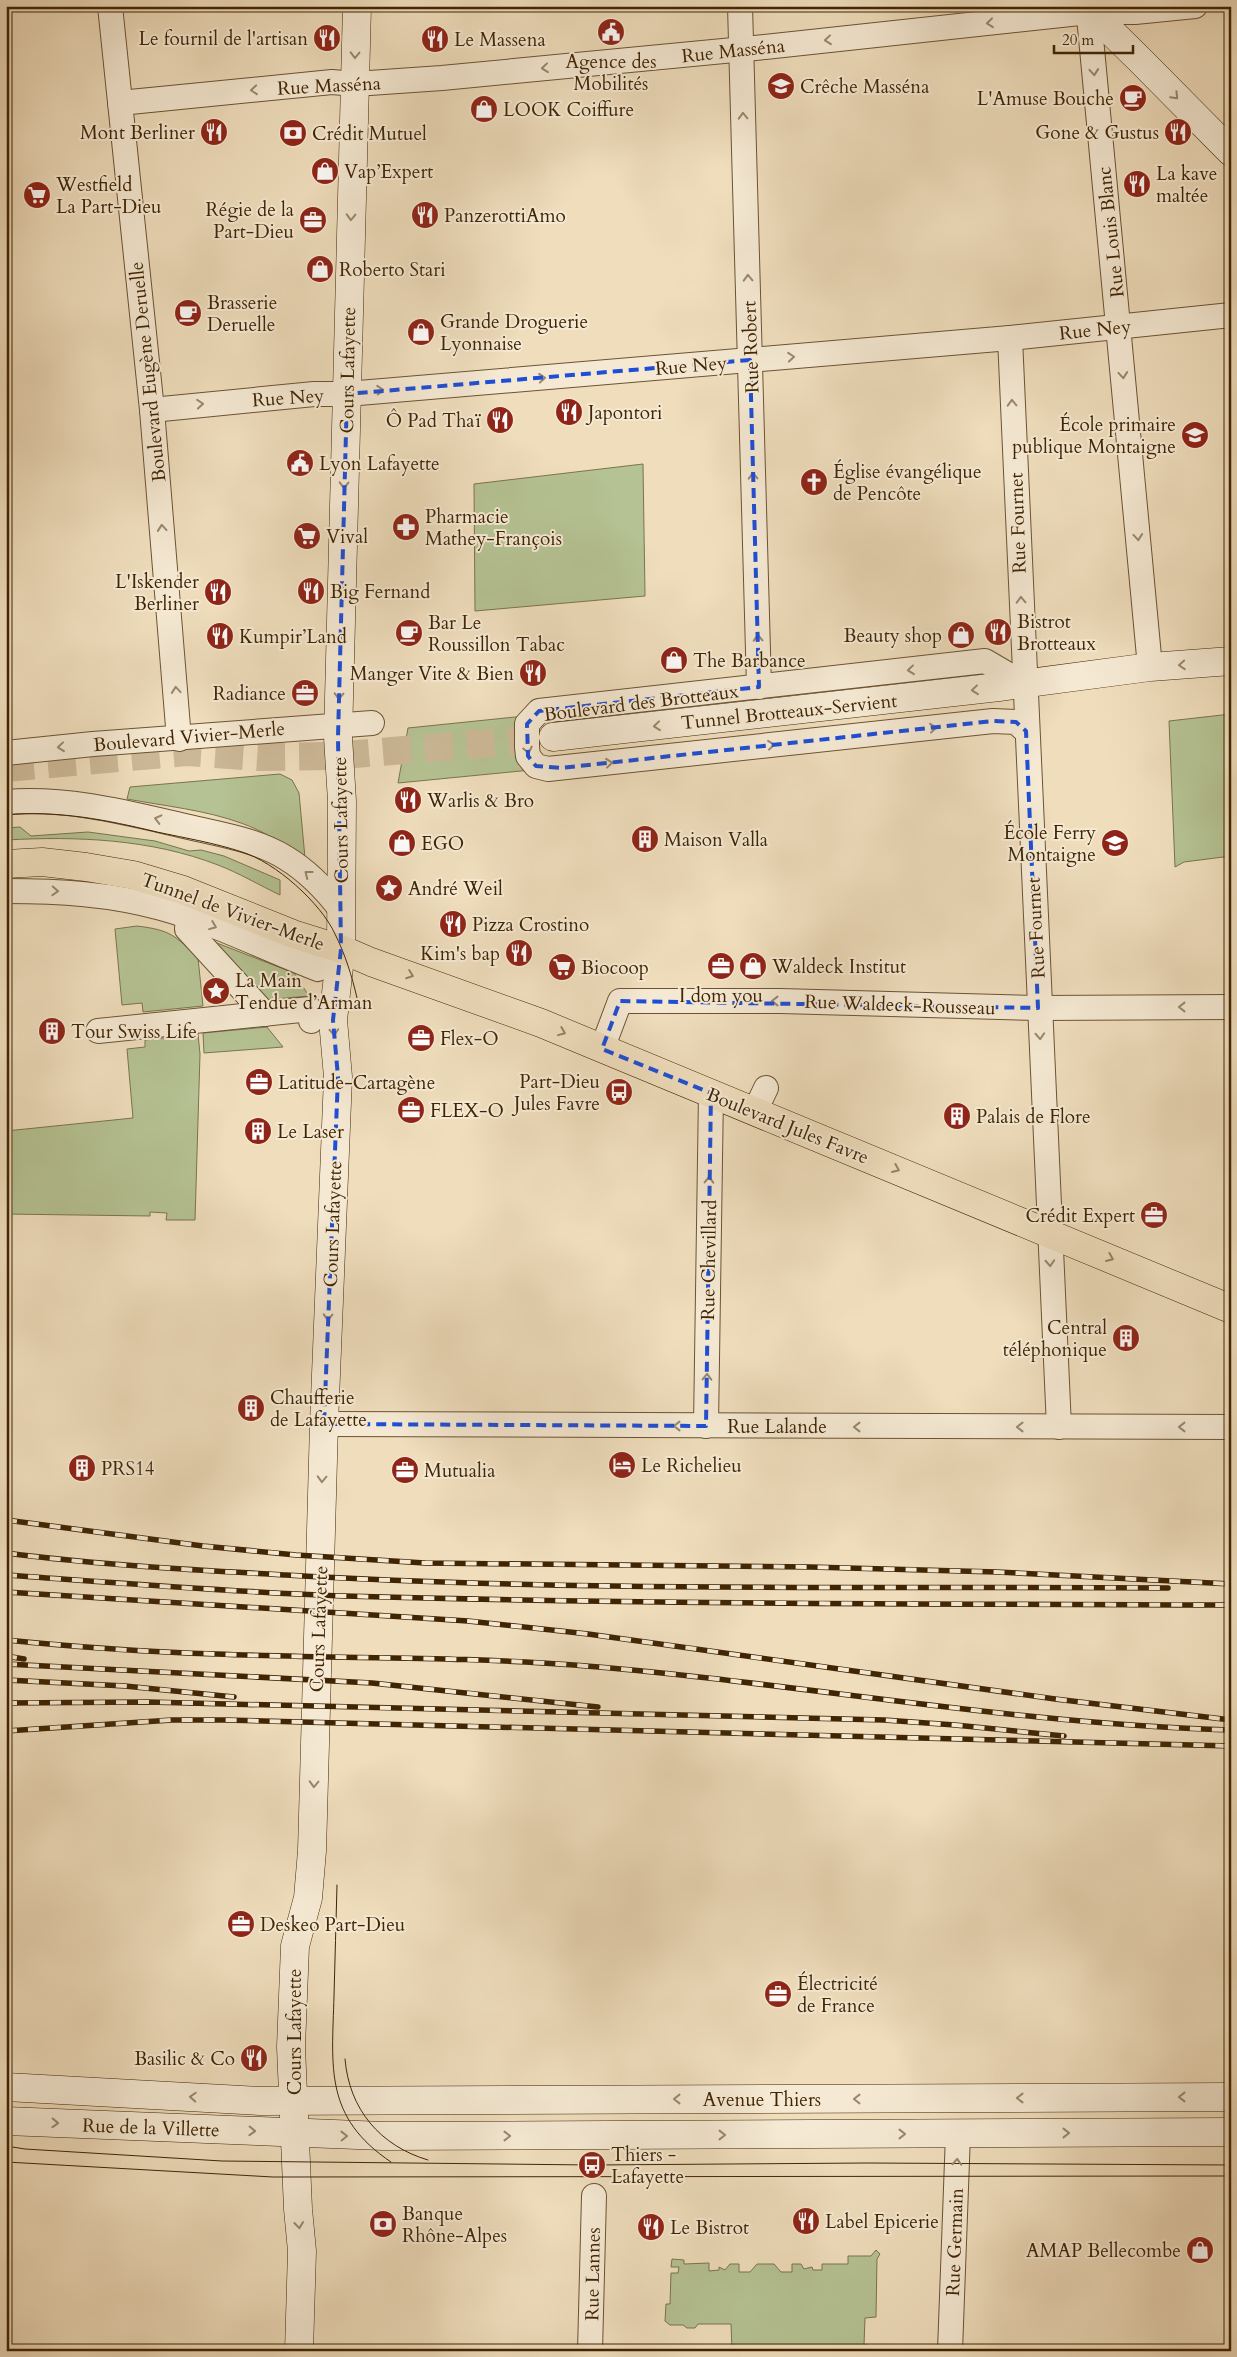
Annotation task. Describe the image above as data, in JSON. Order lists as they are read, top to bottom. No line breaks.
{"streets":{"main road":["Cours Lafayette","Tunnel Brotteaux-Servient","Tunnel de Vivier-Merle","Boulevard Jules Favre","Avenue Thiers","Rue de la Villette"],"street":["Rue Masséna","Rue Louis Blanc","Rue Ney","Rue Robert","Boulevard Eugène Deruelle","Rue Fournet","Boulevard des Brotteaux","Boulevard Vivier-Merle","Rue Waldeck-Rousseau","Rue Chevillard","Rue Lalande","Rue Germain","Rue Lannes"]},"crossings":[["Rue Masséna","Rue Louis Blanc"],["Rue Masséna","Rue Robert"],["Rue Masséna","Cours Lafayette"],["Rue Masséna","Boulevard Eugène Deruelle"],["Rue Louis Blanc","Rue Ney"],["Rue Ney","Rue Robert"],["Rue Ney","Cours Lafayette"],["Rue Ney","Boulevard Eugène Deruelle"],["Rue Ney","Rue Fournet"],["Rue Robert","Boulevard des Brotteaux"],["Cours Lafayette","Boulevard Vivier-Merle"],["Cours Lafayette","Tunnel de Vivier-Merle"],["Cours Lafayette","Boulevard Jules Favre"],["Cours Lafayette","Rue Lalande"],["Cours Lafayette","Avenue Thiers"],["Cours Lafayette","Rue de la Villette"],["Boulevard Eugène Deruelle","Boulevard Vivier-Merle"],["Rue Fournet","Boulevard des Brotteaux"],["Rue Fournet","Tunnel Brotteaux-Servient"],["Rue Fournet","Rue Waldeck-Rousseau"],["Rue Fournet","Boulevard Jules Favre"],["Rue Fournet","Rue Lalande"],["Boulevard des Brotteaux","Tunnel Brotteaux-Servient"],["Tunnel de Vivier-Merle","Boulevard Jules Favre"],["Rue Waldeck-Rousseau","Boulevard Jules Favre"],["Boulevard Jules Favre","Rue Chevillard"],["Rue Chevillard","Rue Lalande"],["Avenue Thiers","Rue de la Villette"],["Avenue Thiers","Rue Germain"]],"one_way":["Rue Masséna","Rue Louis Blanc","Rue Ney","Rue Robert","Cours Lafayette","Boulevard Eugène Deruelle","Tunnel Brotteaux-Servient","Rue Waldeck-Rousseau","Boulevard Jules Favre","Rue Chevillard","Rue Lalande","Rue Germain"],"places":{"public building":["Agence des Mobilités","Lyon Lafayette"],"restaurant":["Le fournil de l'artisan","Le Massena","Mont Berliner","Gone & Gustus","La kave maltée","PanzerottiAmo","Japontori","Ô Pad Thaï","Big Fernand","L'Iskender Berliner","Bistrot Brotteaux","Kumpir’Land","Manger Vite & Bien","Warlis & Bro","Pizza Crostino","Kim's bap","Basilic & Co","Label Epicerie","Le Bistrot"],"school or university":["Crêche Masséna","École primaire publique Montaigne","École Ferry Montaigne"],"cafe":["L'Amuse Bouche","Brasserie Deruelle","Bar Le Roussillon Tabac"],"shop":["LOOK Coiffure","Vap’Expert","Roberto Stari","Grande Droguerie Lyonnaise","Beauty shop","The Barbance","EGO","Waldeck Institut","AMAP Bellecombe"],"bank":["Crédit Mutuel","Banque Rhône-Alpes"],"supermarket":["Westfield La Part-Dieu","Vival","Biocoop"],"office":["Régie de la Part-Dieu","Radiance","I dom you","Flex-O","Latitude-Cartagène","FLEX-O","Crédit Expert","Mutualia","Deskeo Part-Dieu","Électricité de France"],"church":["Église évangélique de Pencôte"],"pharmacy":["Pharmacie Mathey-François"],"building":["Maison Valla","Tour Swiss Life","Palais de Flore","Le Laser","Central téléphonique","Chaufferie de Lafayette","PRS14"],"place":["André Weil","La Main Tendue d’Arman"],"bus stop":["Part-Dieu Jules Favre","Thiers - Lafayette"],"hotel":["Le Richelieu"]},"scale_bar":"20 m"}
